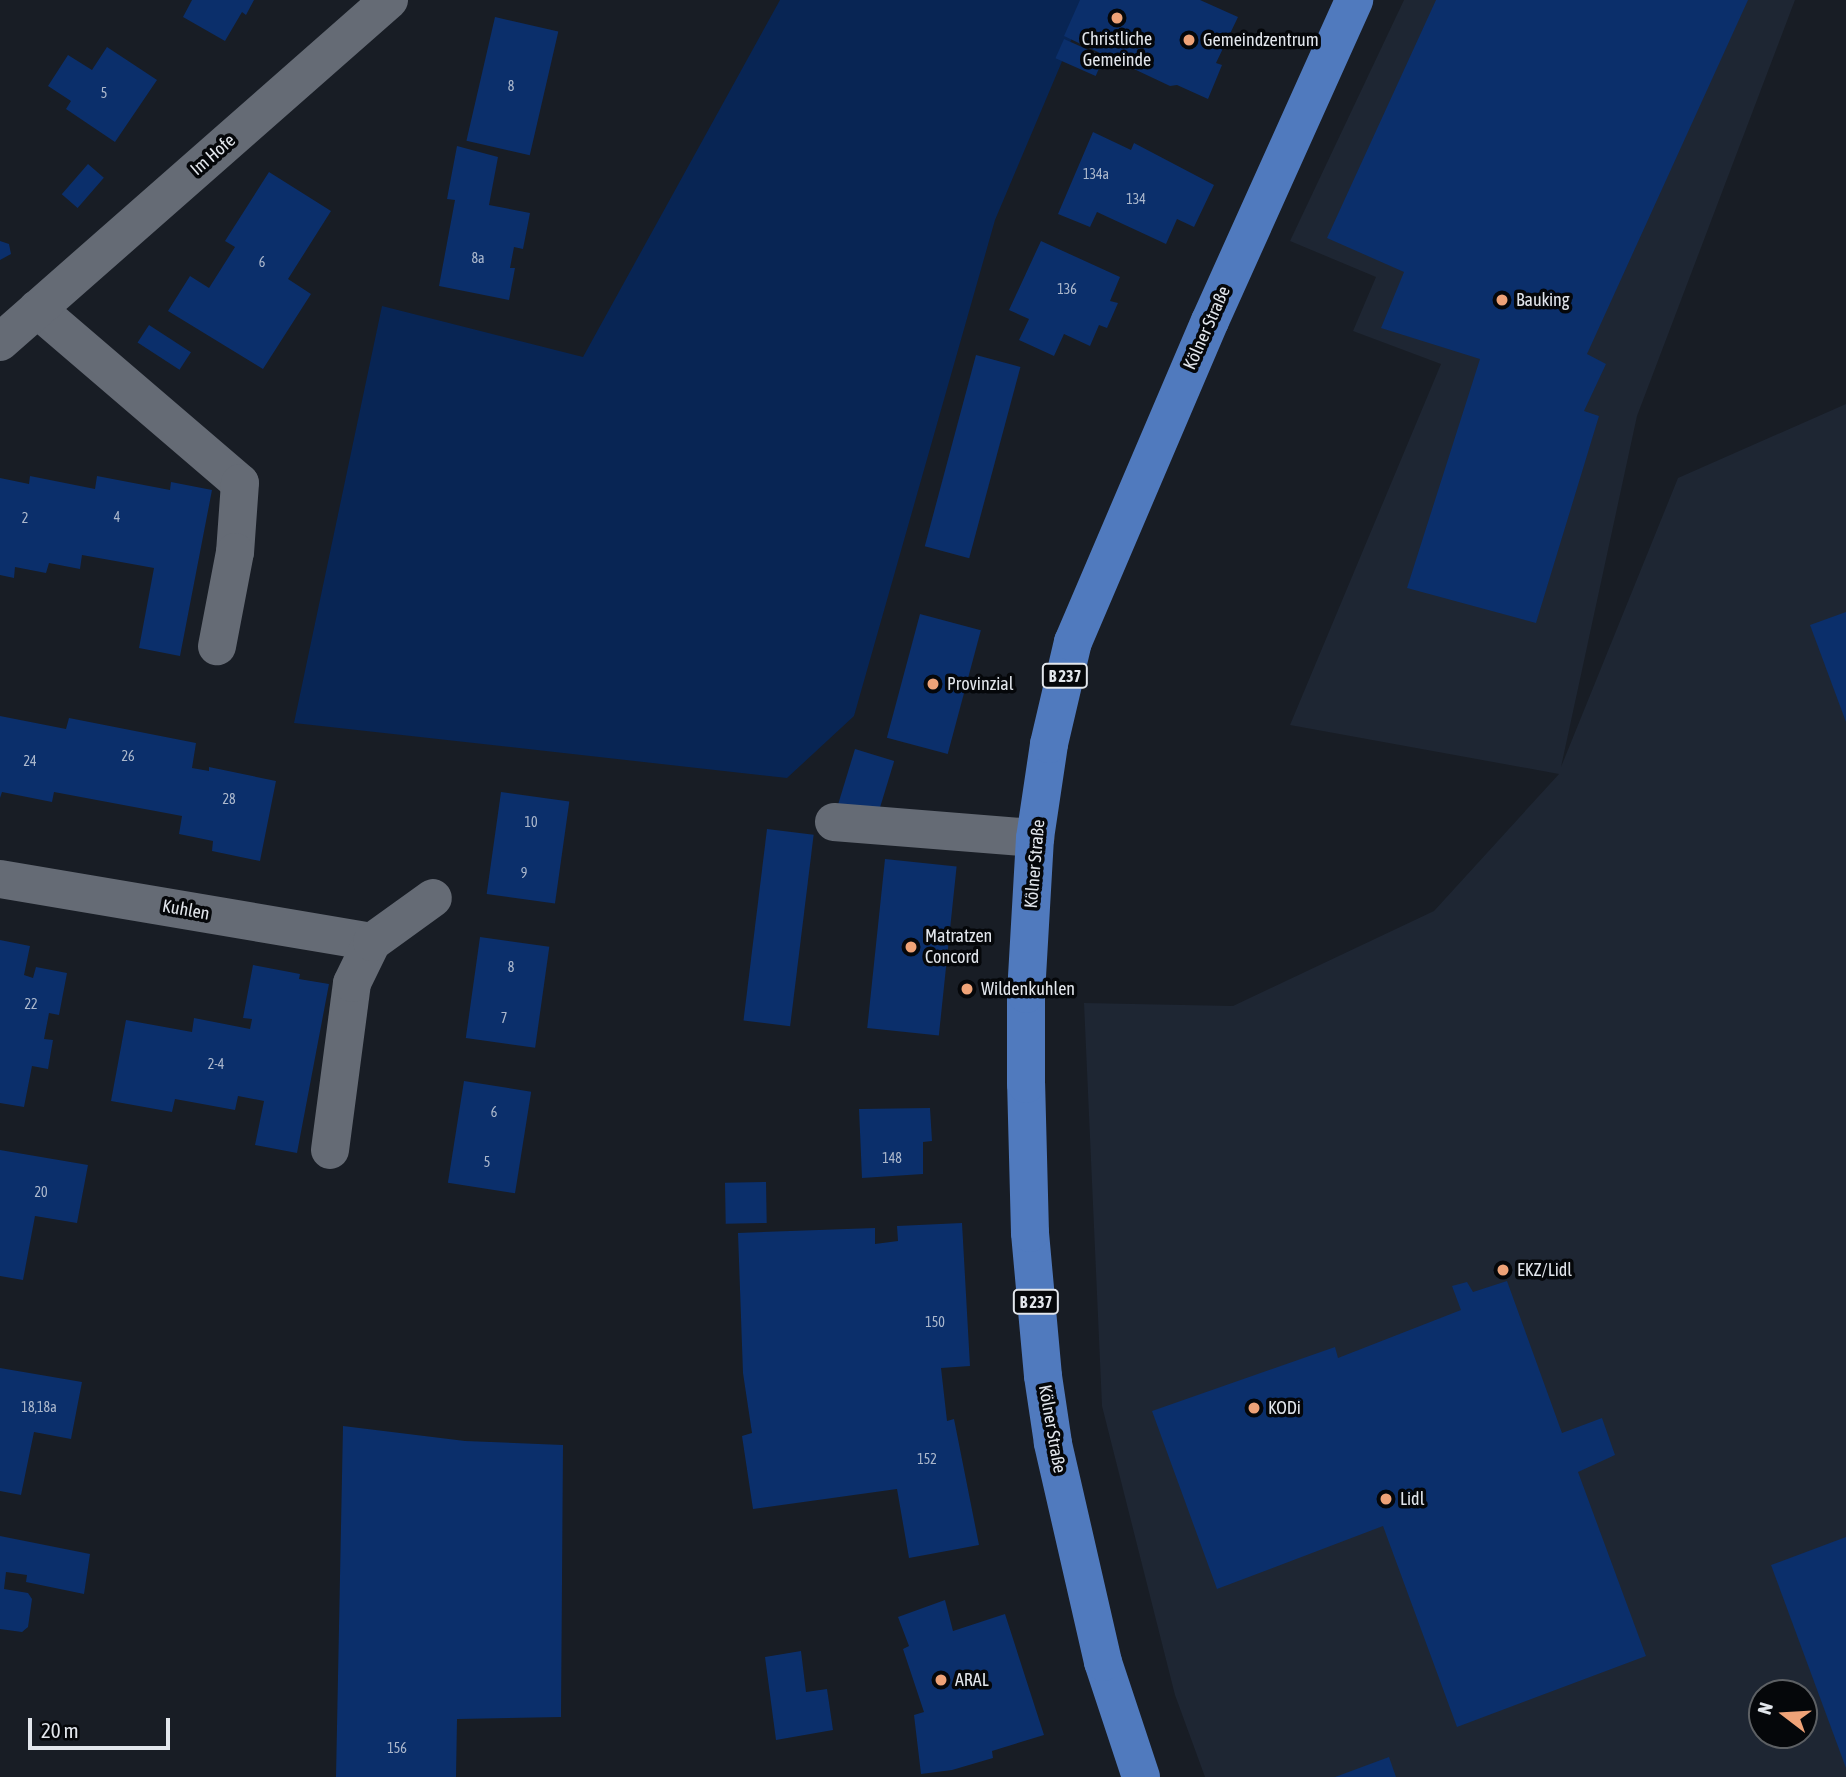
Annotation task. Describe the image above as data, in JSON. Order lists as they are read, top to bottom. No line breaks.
{"streets":{"main road":["Kölner Straße","B 237"],"street":["Im Hofe","Kuhlen"]},"places":["Christliche Gemeinde","Gemeindzentrum","Bauking","Provinzial","Matratzen Concord","Wildenkuhlen","EKZ/Lidl","KODi","Lidl","ARAL"],"house_numbers":["8","5","134a","134","8a","6","136","4","2","26","24","28","10","9","8","22","7","2-4","6","148","5","20","150","18,18a","152","156"],"scale_bar":"20 m","north":"left"}
